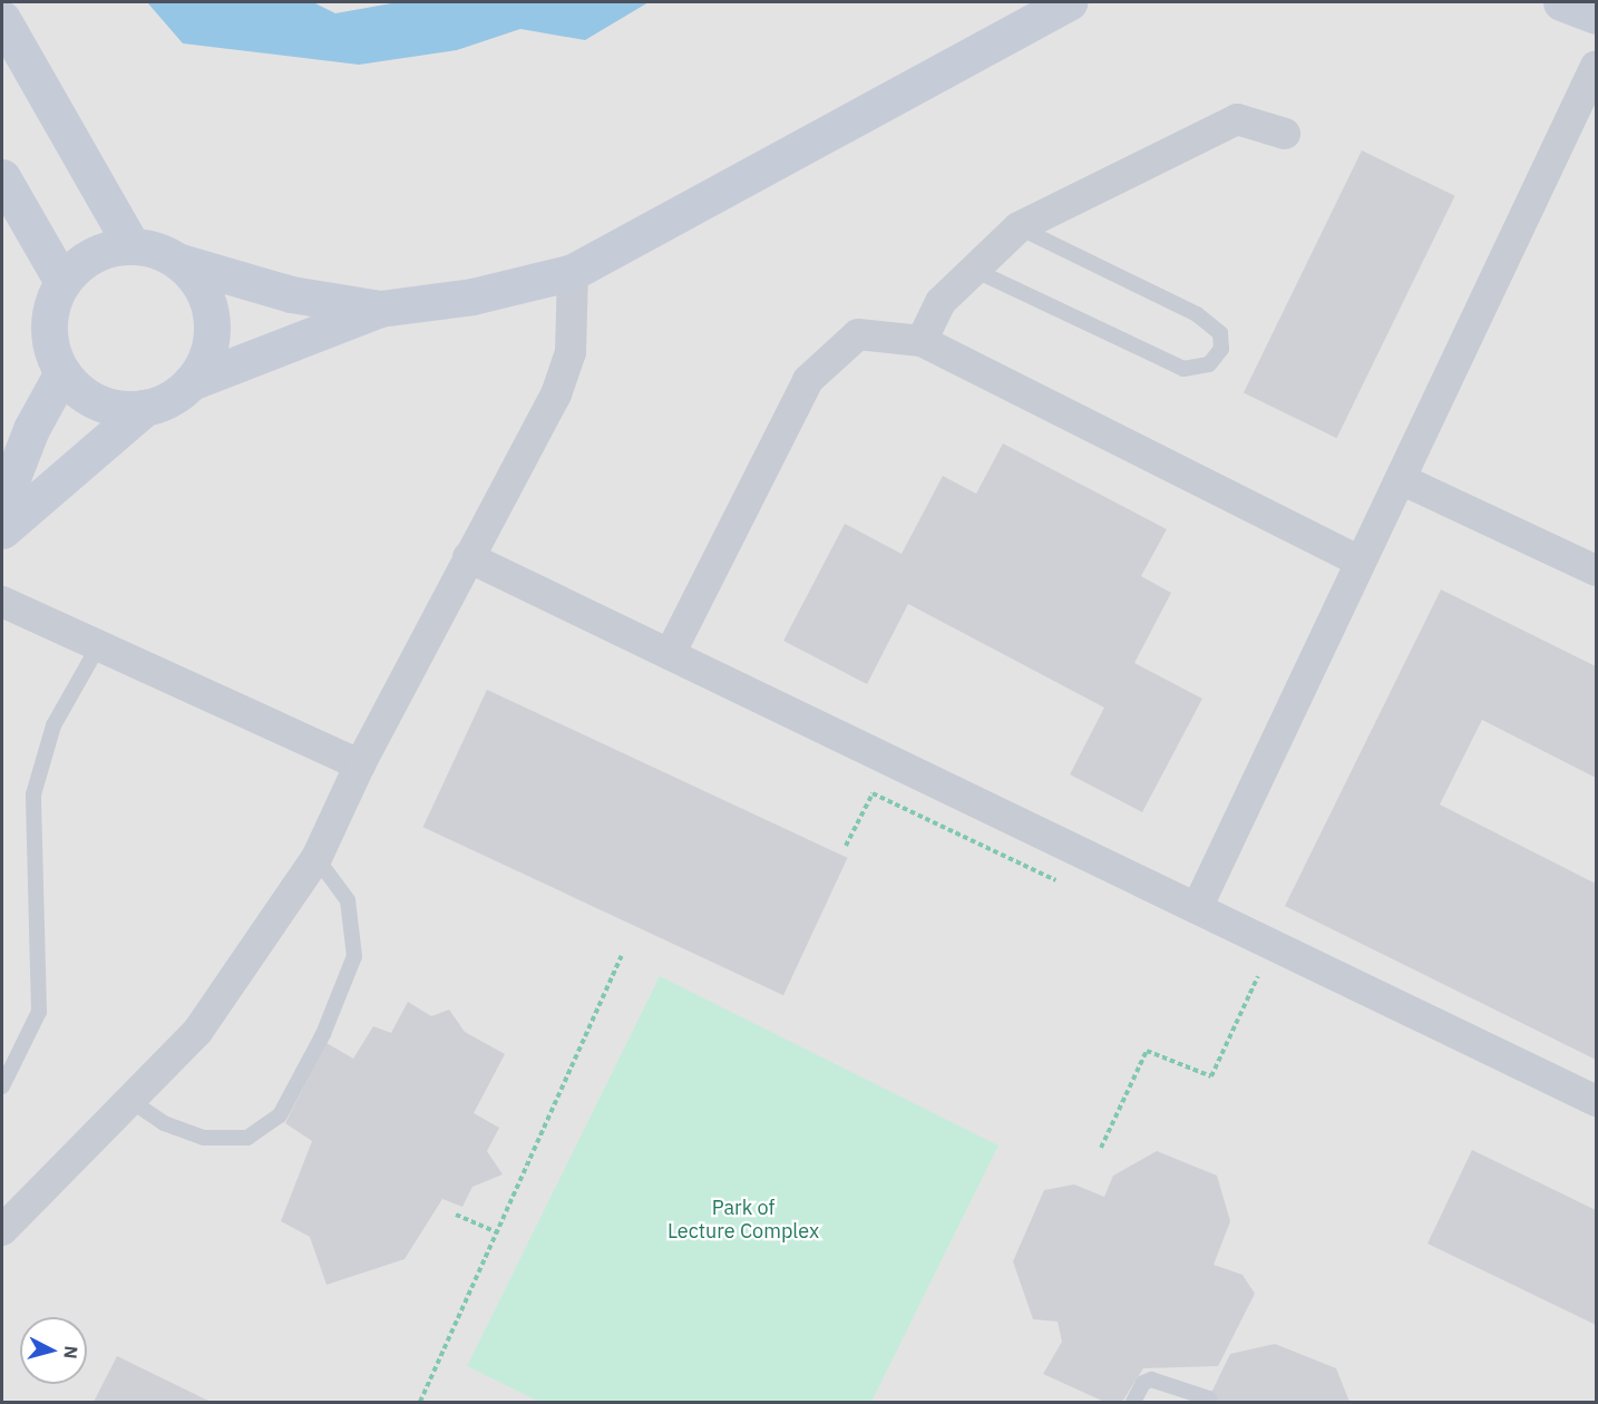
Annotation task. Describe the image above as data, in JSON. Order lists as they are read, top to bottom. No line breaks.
{"parks":["Park of Lecture Complex"],"north":"right"}
